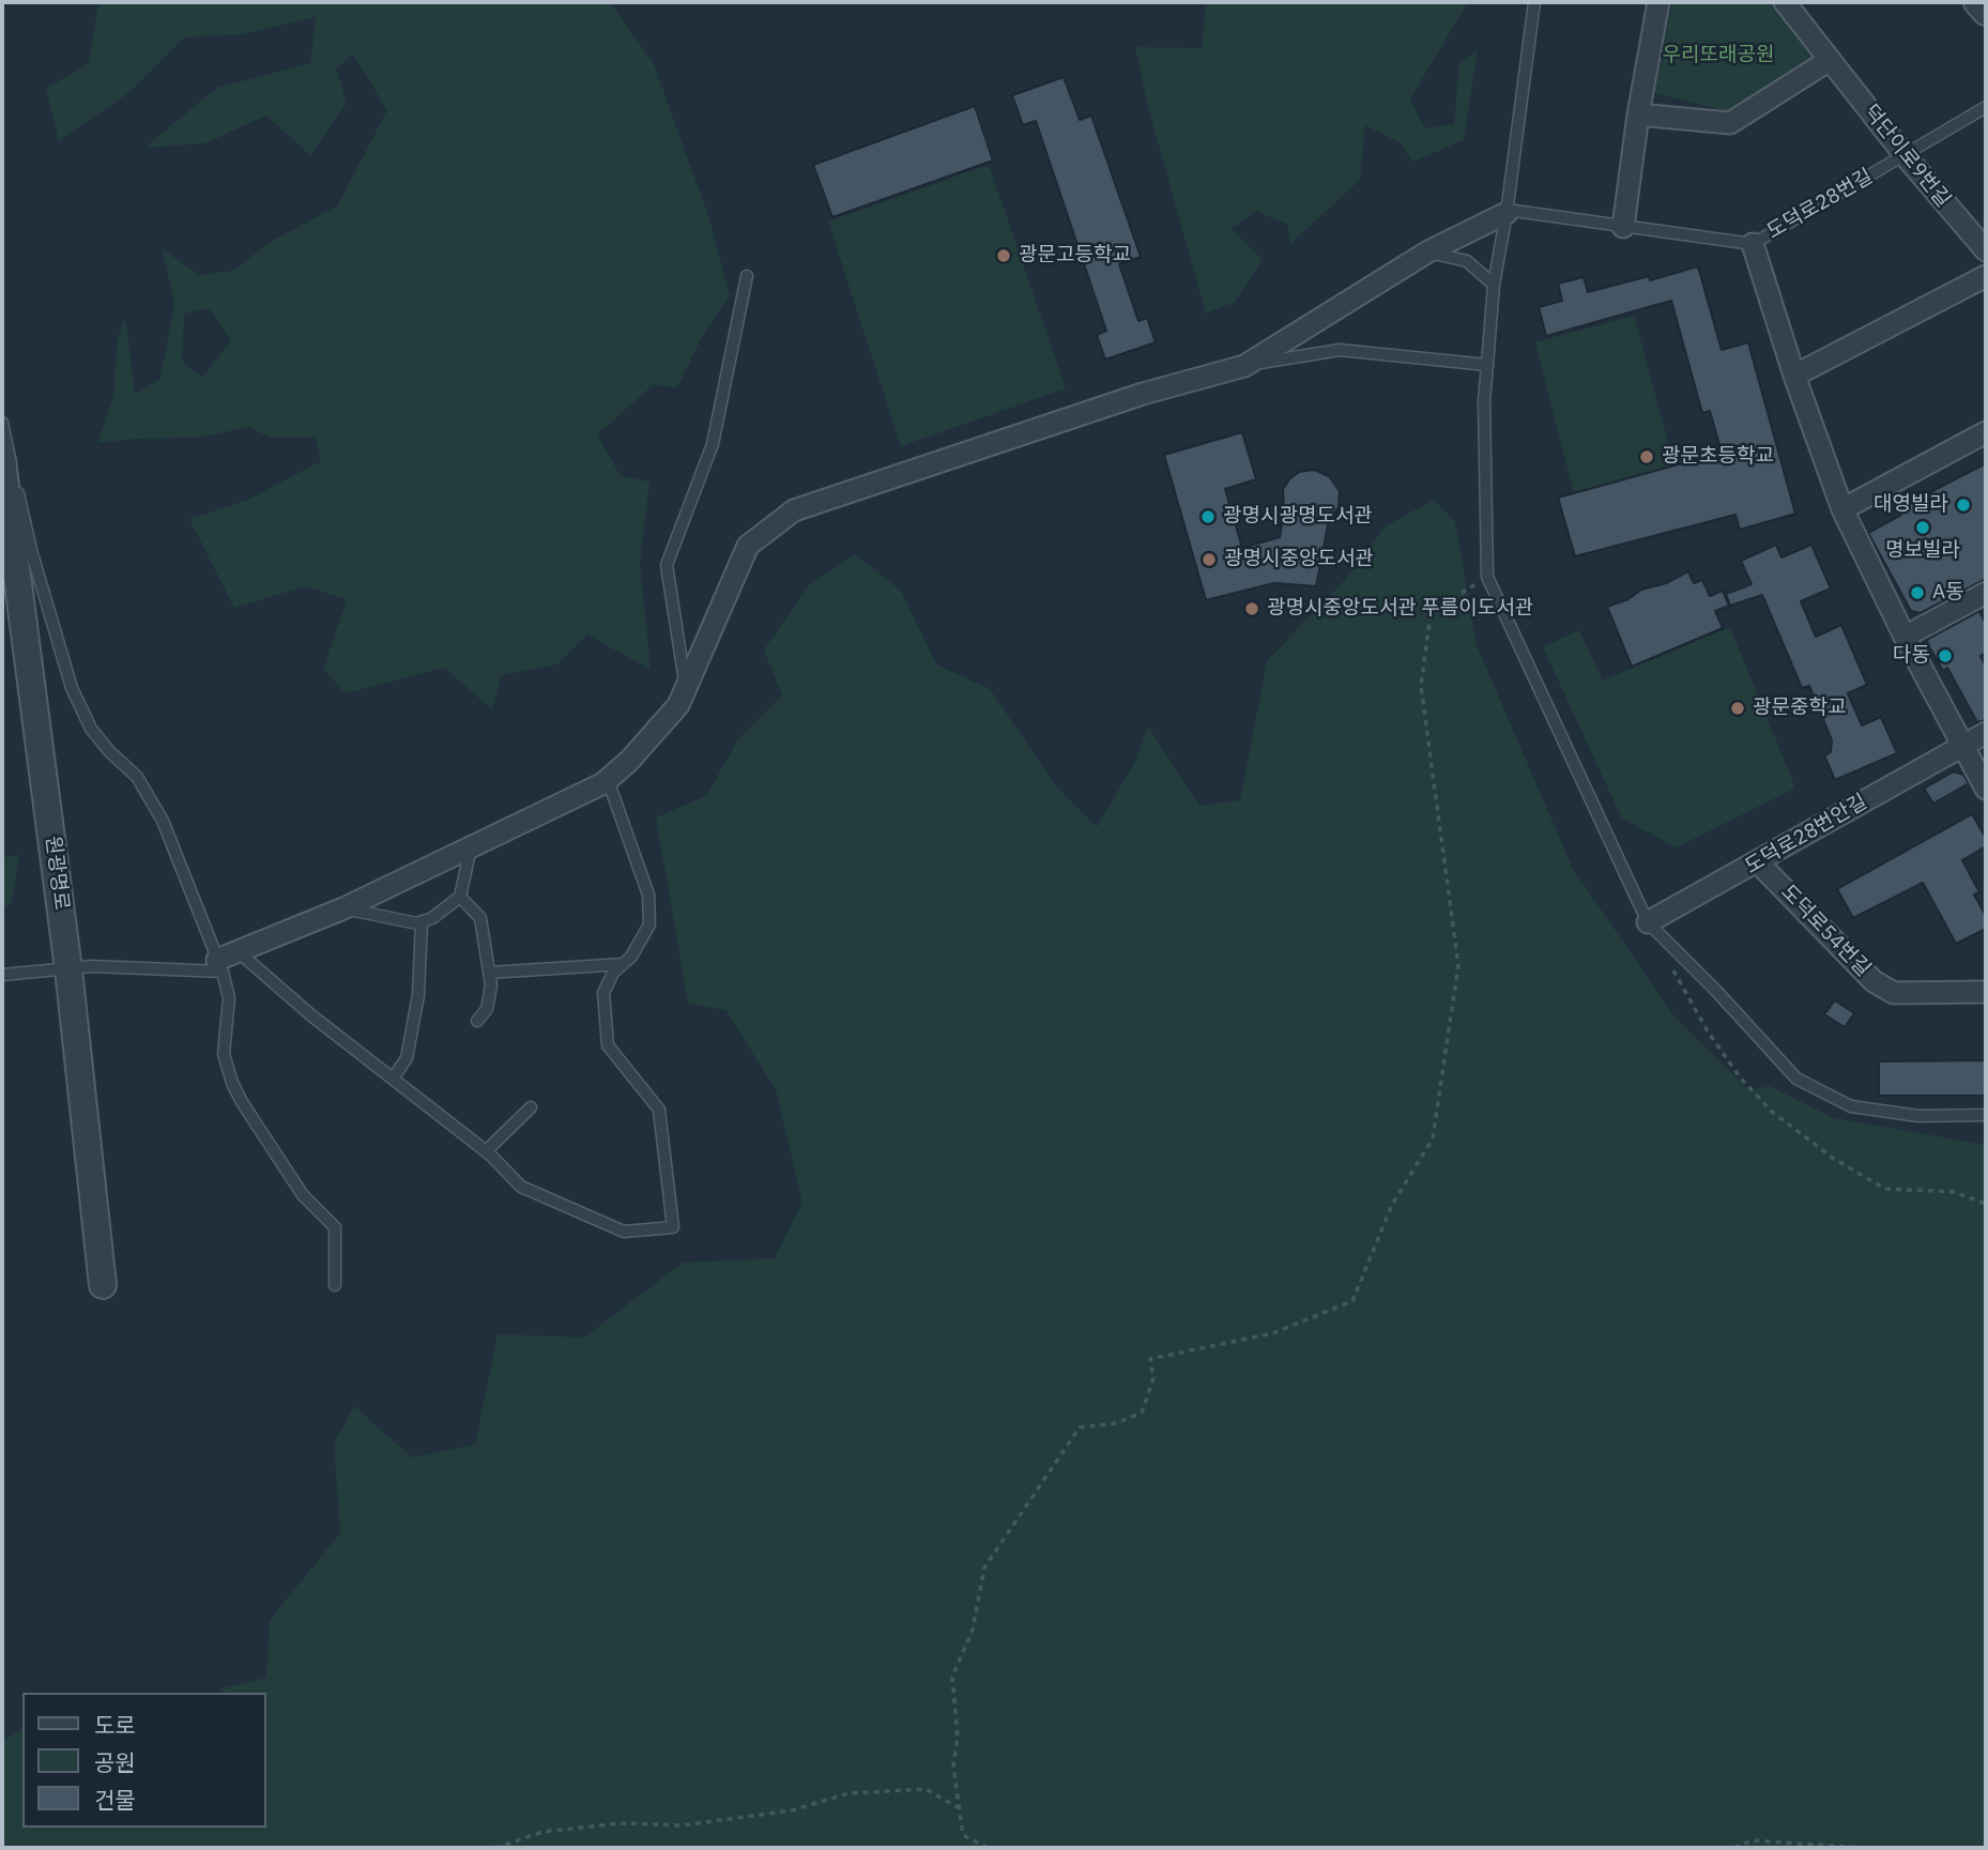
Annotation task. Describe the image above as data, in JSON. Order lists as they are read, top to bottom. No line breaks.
{"streets":{"street":["덕단이로9번길","도덕로28번안길","원광명로","도덕로54번길"],"lane":["도덕로28번길"]},"crossings":[["덕단이로9번길","도덕로28번길"],["도덕로28번안길","도덕로54번길"]],"parks":["우리또래공원"],"places":["광문고등학교","광문초등학교","대영빌라","광명시광명도서관","명보빌라","광명시중앙도서관","A동","광명시중앙도서관 푸름이도서관","다동","광문중학교"],"legend":["도로","공원","건물"]}
